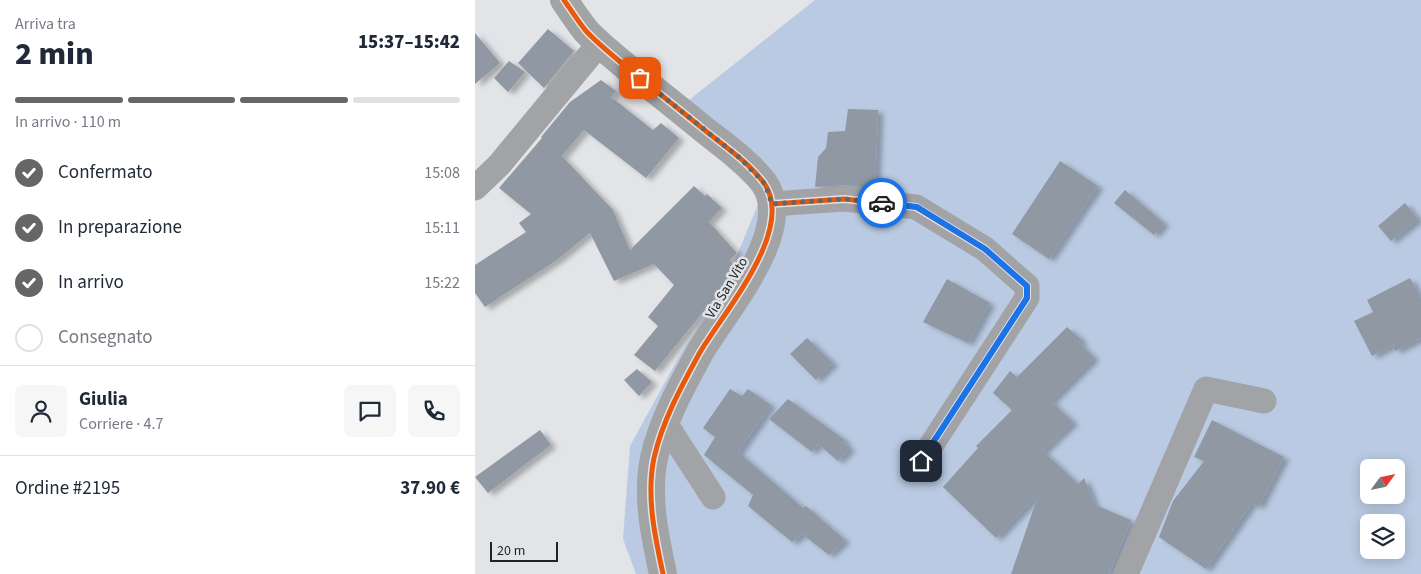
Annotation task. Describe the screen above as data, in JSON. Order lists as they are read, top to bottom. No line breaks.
{"streets":{"street":["Via San Vito"]},"scale_bar":"20 m","north":"top right","page":{"heading":["2 min","Arriva tra","15:37–15:42"],"panel":["Giulia","Corriere · 4.7","Ordine #2195","37.90 €"],"bar":"In arrivo · 110 m","list":[["Confermato","15:08"],["In preparazione","15:11"],["In arrivo","15:22"],"Consegnato"],"scale":"20 m"}}
